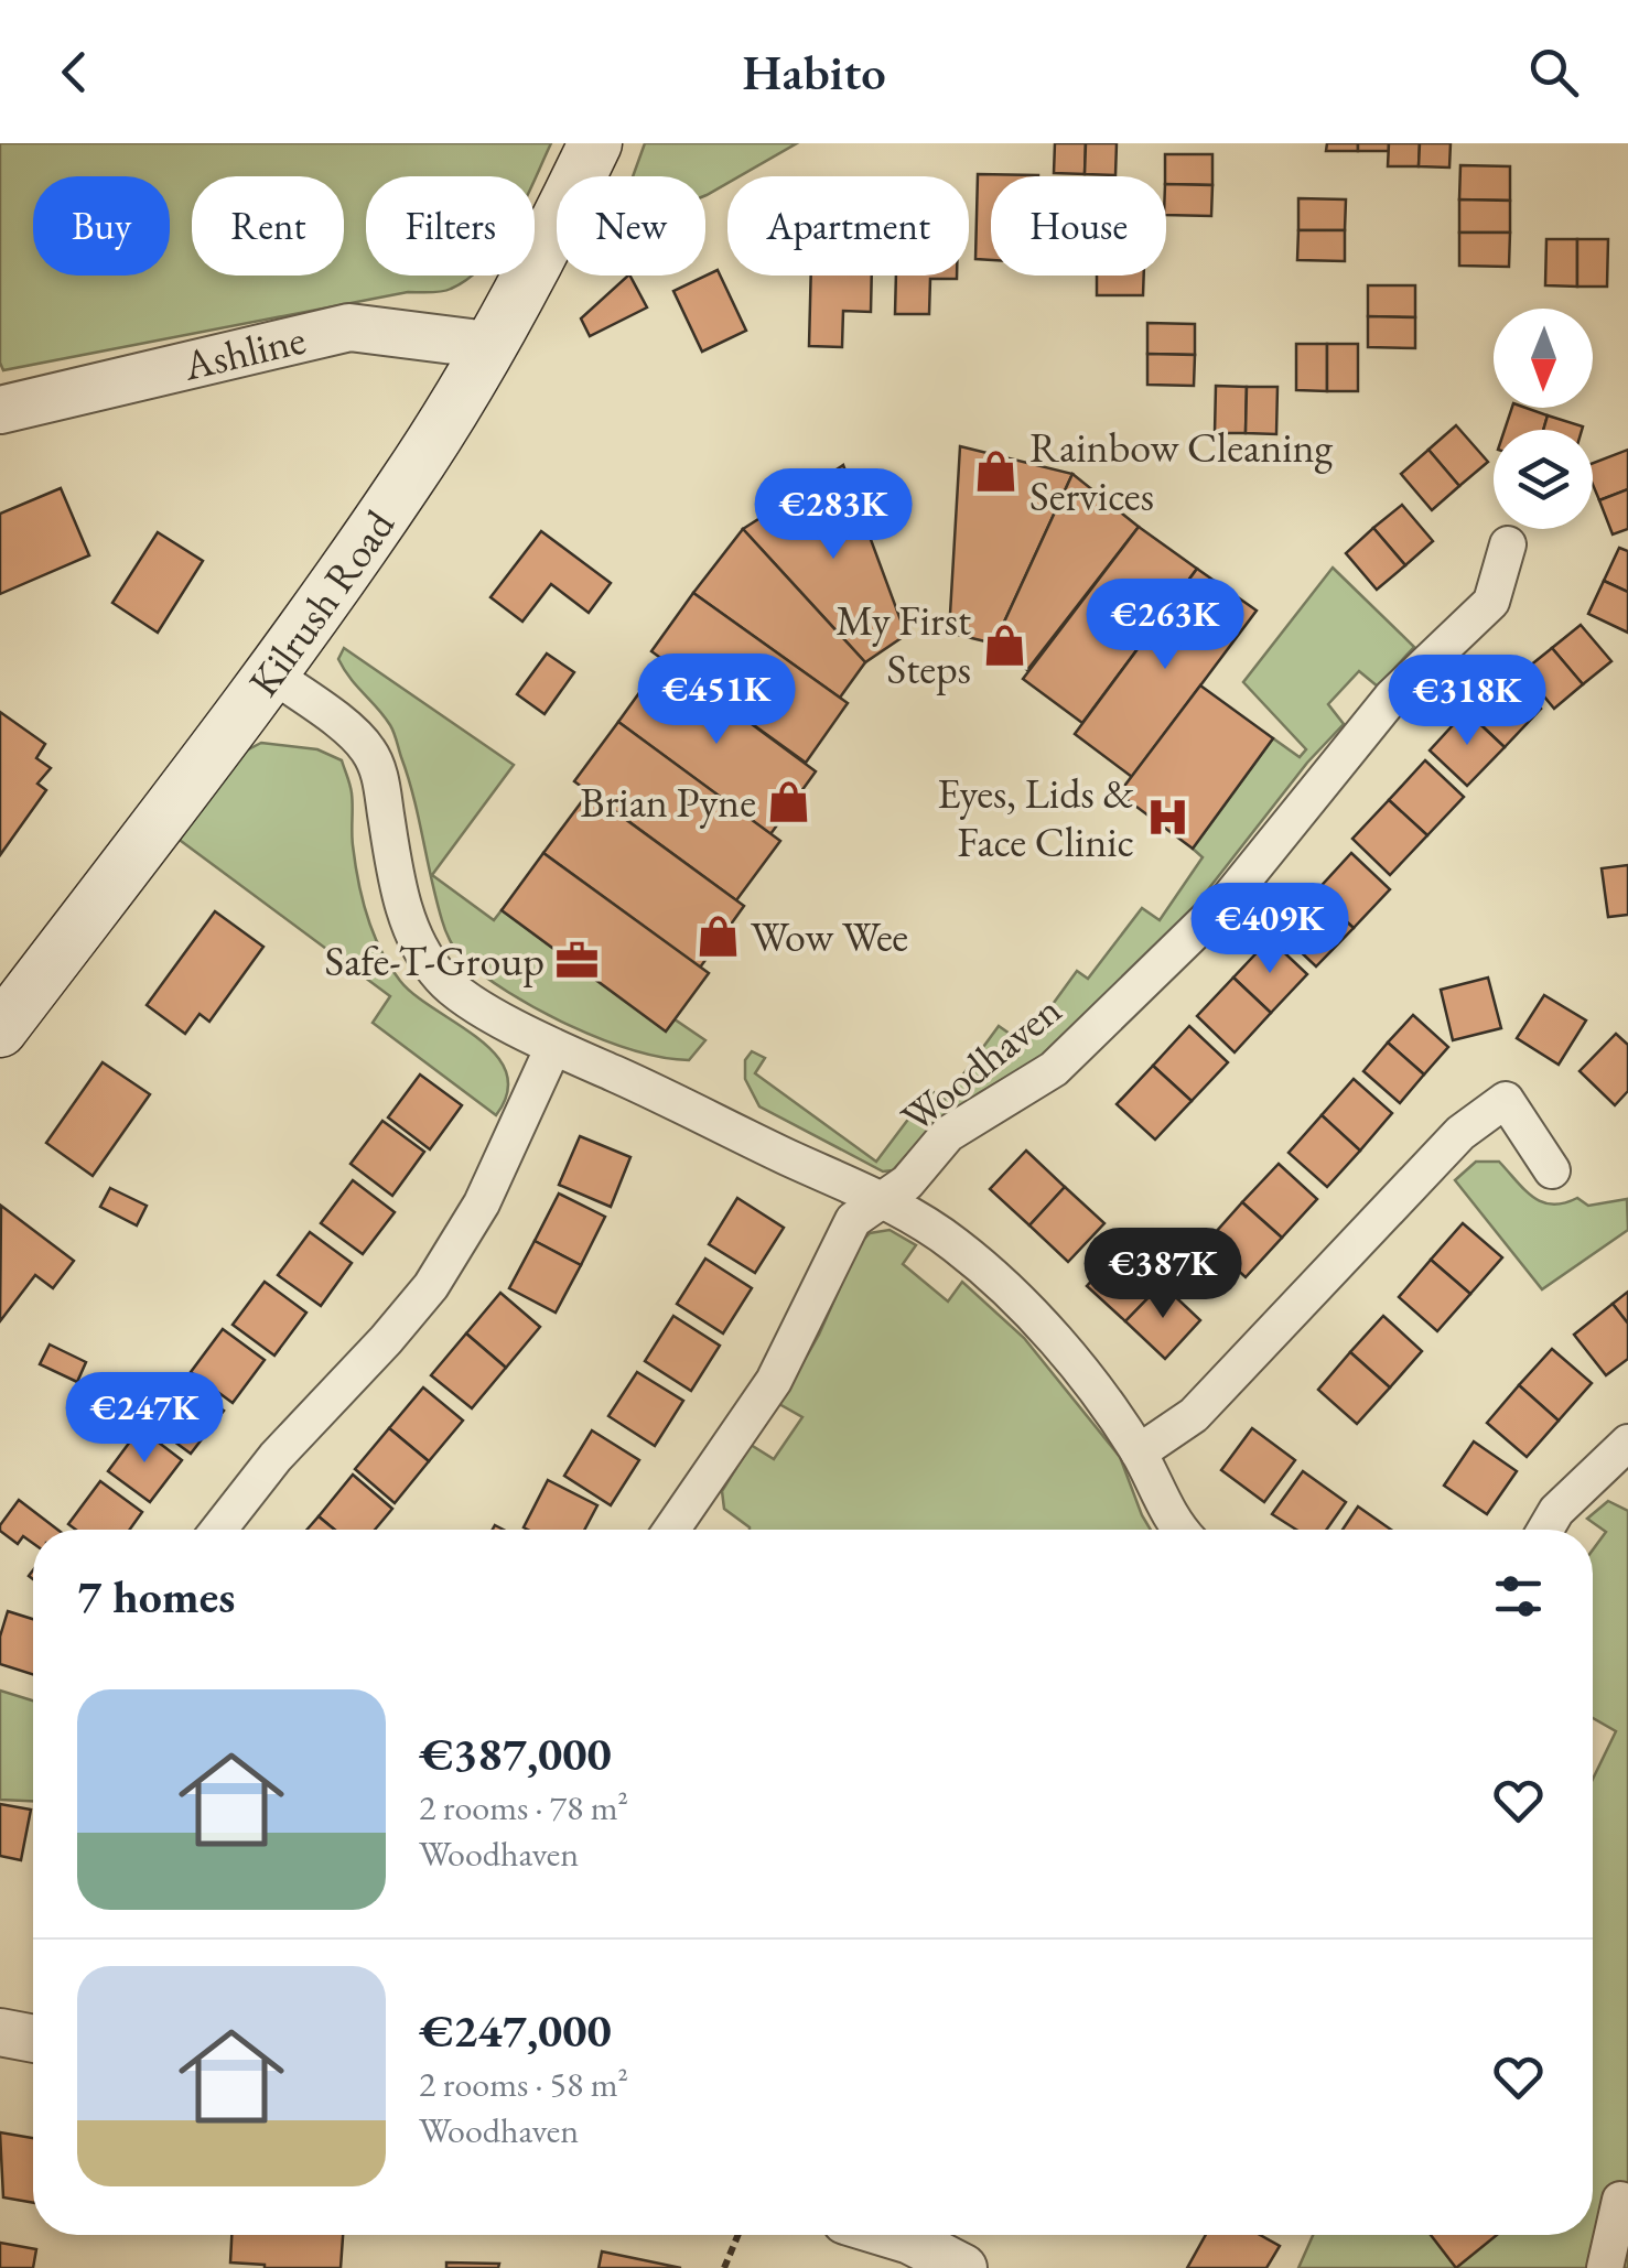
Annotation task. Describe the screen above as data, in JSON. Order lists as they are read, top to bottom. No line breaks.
{"streets":{"main road":["Kilrush Road"],"street":["Ashline","Woodhaven"]},"crossings":[["Ashline","Kilrush Road"]],"places":{"shop":["Rainbow Cleaning Services","My First Steps","Brian Pyne","Wow Wee"],"hospital":["Eyes, Lids & Face Clinic"],"office":["Safe-T-Group"]},"north":"bottom","page":{"header":"Habito","chip":["Buy","Rent","Filters","New","Apartment","House"],"price":["€283K","€263K","€451K","€318K","€409K","€387K","€247K"],"heading":"7 homes","list":[{"name":"€387,000","note":"2 rooms · 78 m² · Woodhaven"},{"name":"€247,000","note":"2 rooms · 58 m² · Woodhaven"}]}}
